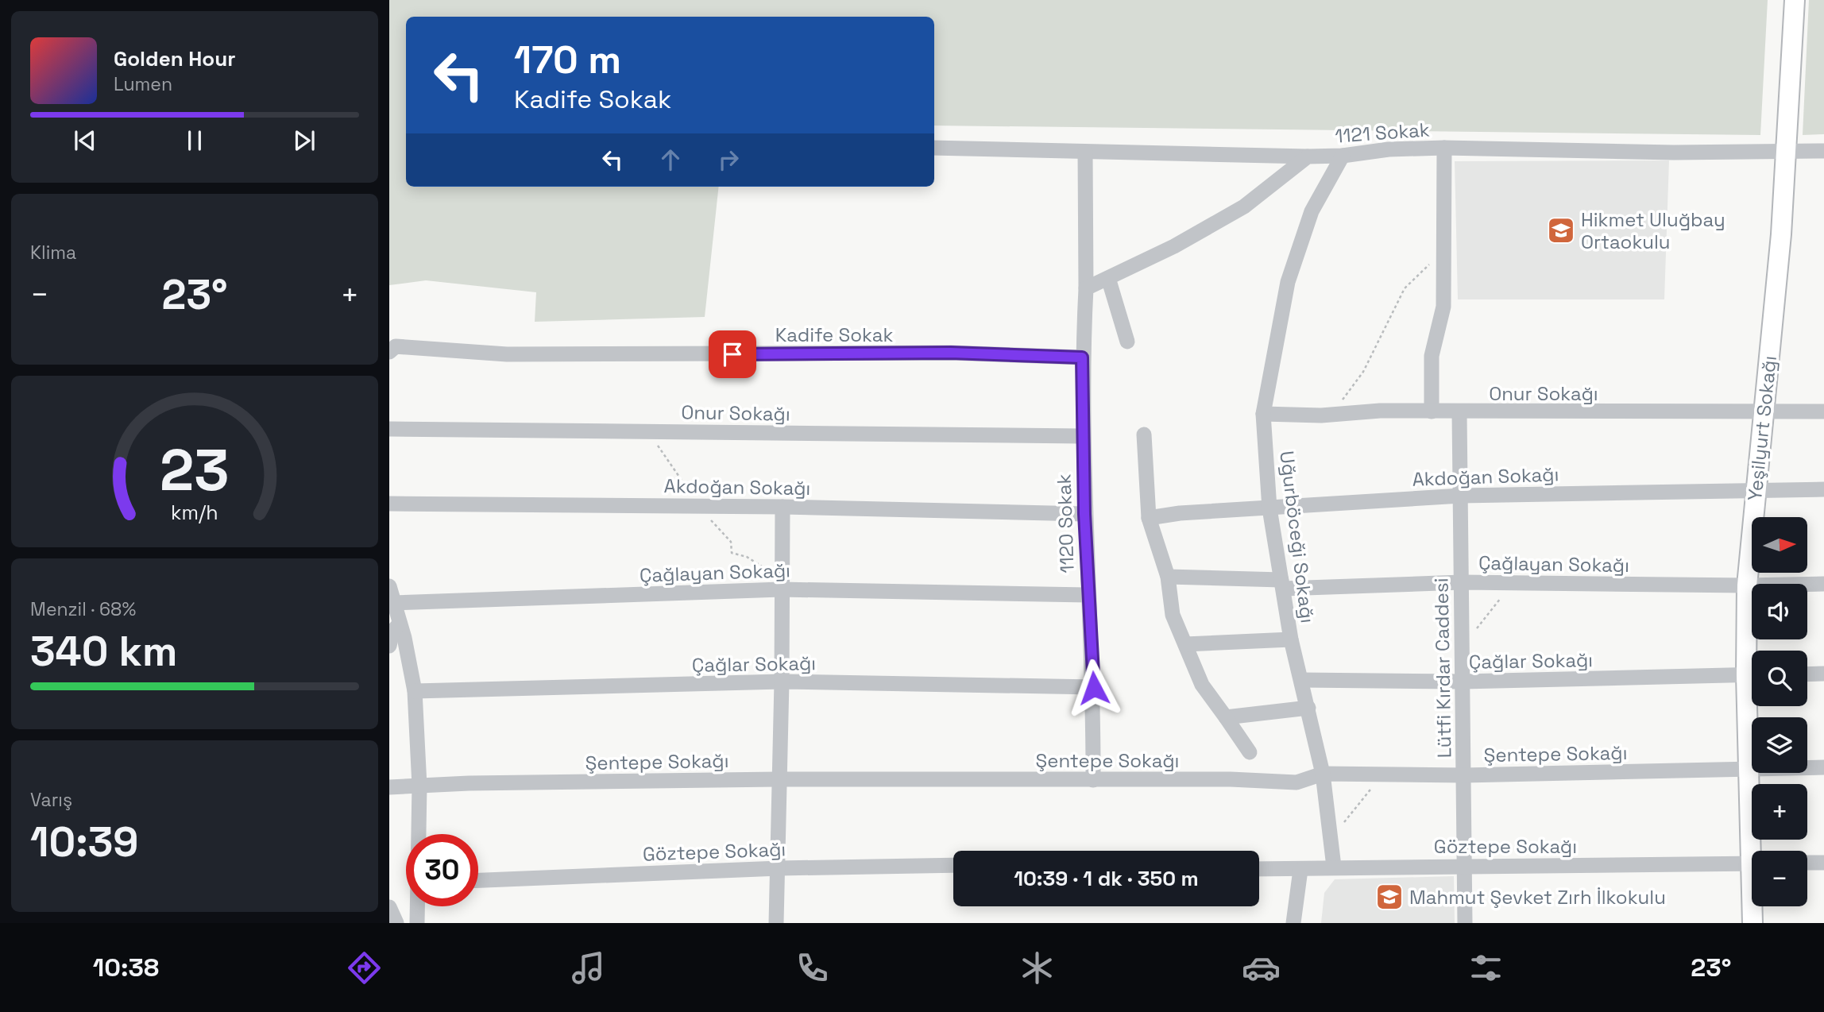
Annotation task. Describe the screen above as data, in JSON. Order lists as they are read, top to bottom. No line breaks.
{"streets":{"main road":["Yeşilyurt Sokağı"],"street":["1121 Sokak","Kadife Sokak","Onur Sokağı","Akdoğan Sokağı","1120 Sokak","Uğurböceği Sokağı","Çağlayan Sokağı","Çağlar Sokağı","Lütfi Kırdar Caddesi","Şentepe Sokağı","Göztepe Sokağı"]},"crossings":[["1121 Sokak","Yeşilyurt Sokağı"],["1121 Sokak","Uğurböceği Sokağı"],["Kadife Sokak","1120 Sokak"],["Onur Sokağı","Yeşilyurt Sokağı"],["Onur Sokağı","1120 Sokak"],["Onur Sokağı","Uğurböceği Sokağı"],["Onur Sokağı","Lütfi Kırdar Caddesi"],["Yeşilyurt Sokağı","Akdoğan Sokağı"],["Yeşilyurt Sokağı","Çağlayan Sokağı"],["Yeşilyurt Sokağı","Şentepe Sokağı"],["Akdoğan Sokağı","1120 Sokak"],["Akdoğan Sokağı","Uğurböceği Sokağı"],["Akdoğan Sokağı","Lütfi Kırdar Caddesi"],["1120 Sokak","Çağlayan Sokağı"],["1120 Sokak","Çağlar Sokağı"],["1120 Sokak","Şentepe Sokağı"],["Uğurböceği Sokağı","Çağlayan Sokağı"],["Uğurböceği Sokağı","Çağlar Sokağı"],["Uğurböceği Sokağı","Şentepe Sokağı"],["Uğurböceği Sokağı","Göztepe Sokağı"],["Çağlayan Sokağı","Lütfi Kırdar Caddesi"],["Çağlar Sokağı","Lütfi Kırdar Caddesi"],["Lütfi Kırdar Caddesi","Şentepe Sokağı"],["Lütfi Kırdar Caddesi","Göztepe Sokağı"]],"places":{"school or university":["Hikmet Uluğbay Ortaokulu","Mahmut Şevket Zırh İlkokulu"]},"north":"right","page":{"turn":["170 m","Kadife Sokak"],"song":["Golden Hour","Lumen"],"tile":["Klima",["Menzil · 68%","340 km"],["Varış","10:39"]],"heat":["−","23°","+"],"map_buttons":["+","−"],"limit":"30","trip":"10:39 · 1 dk · 350 m","tabs":["10:38","23°"],"gauge":["23","km/h"]}}
